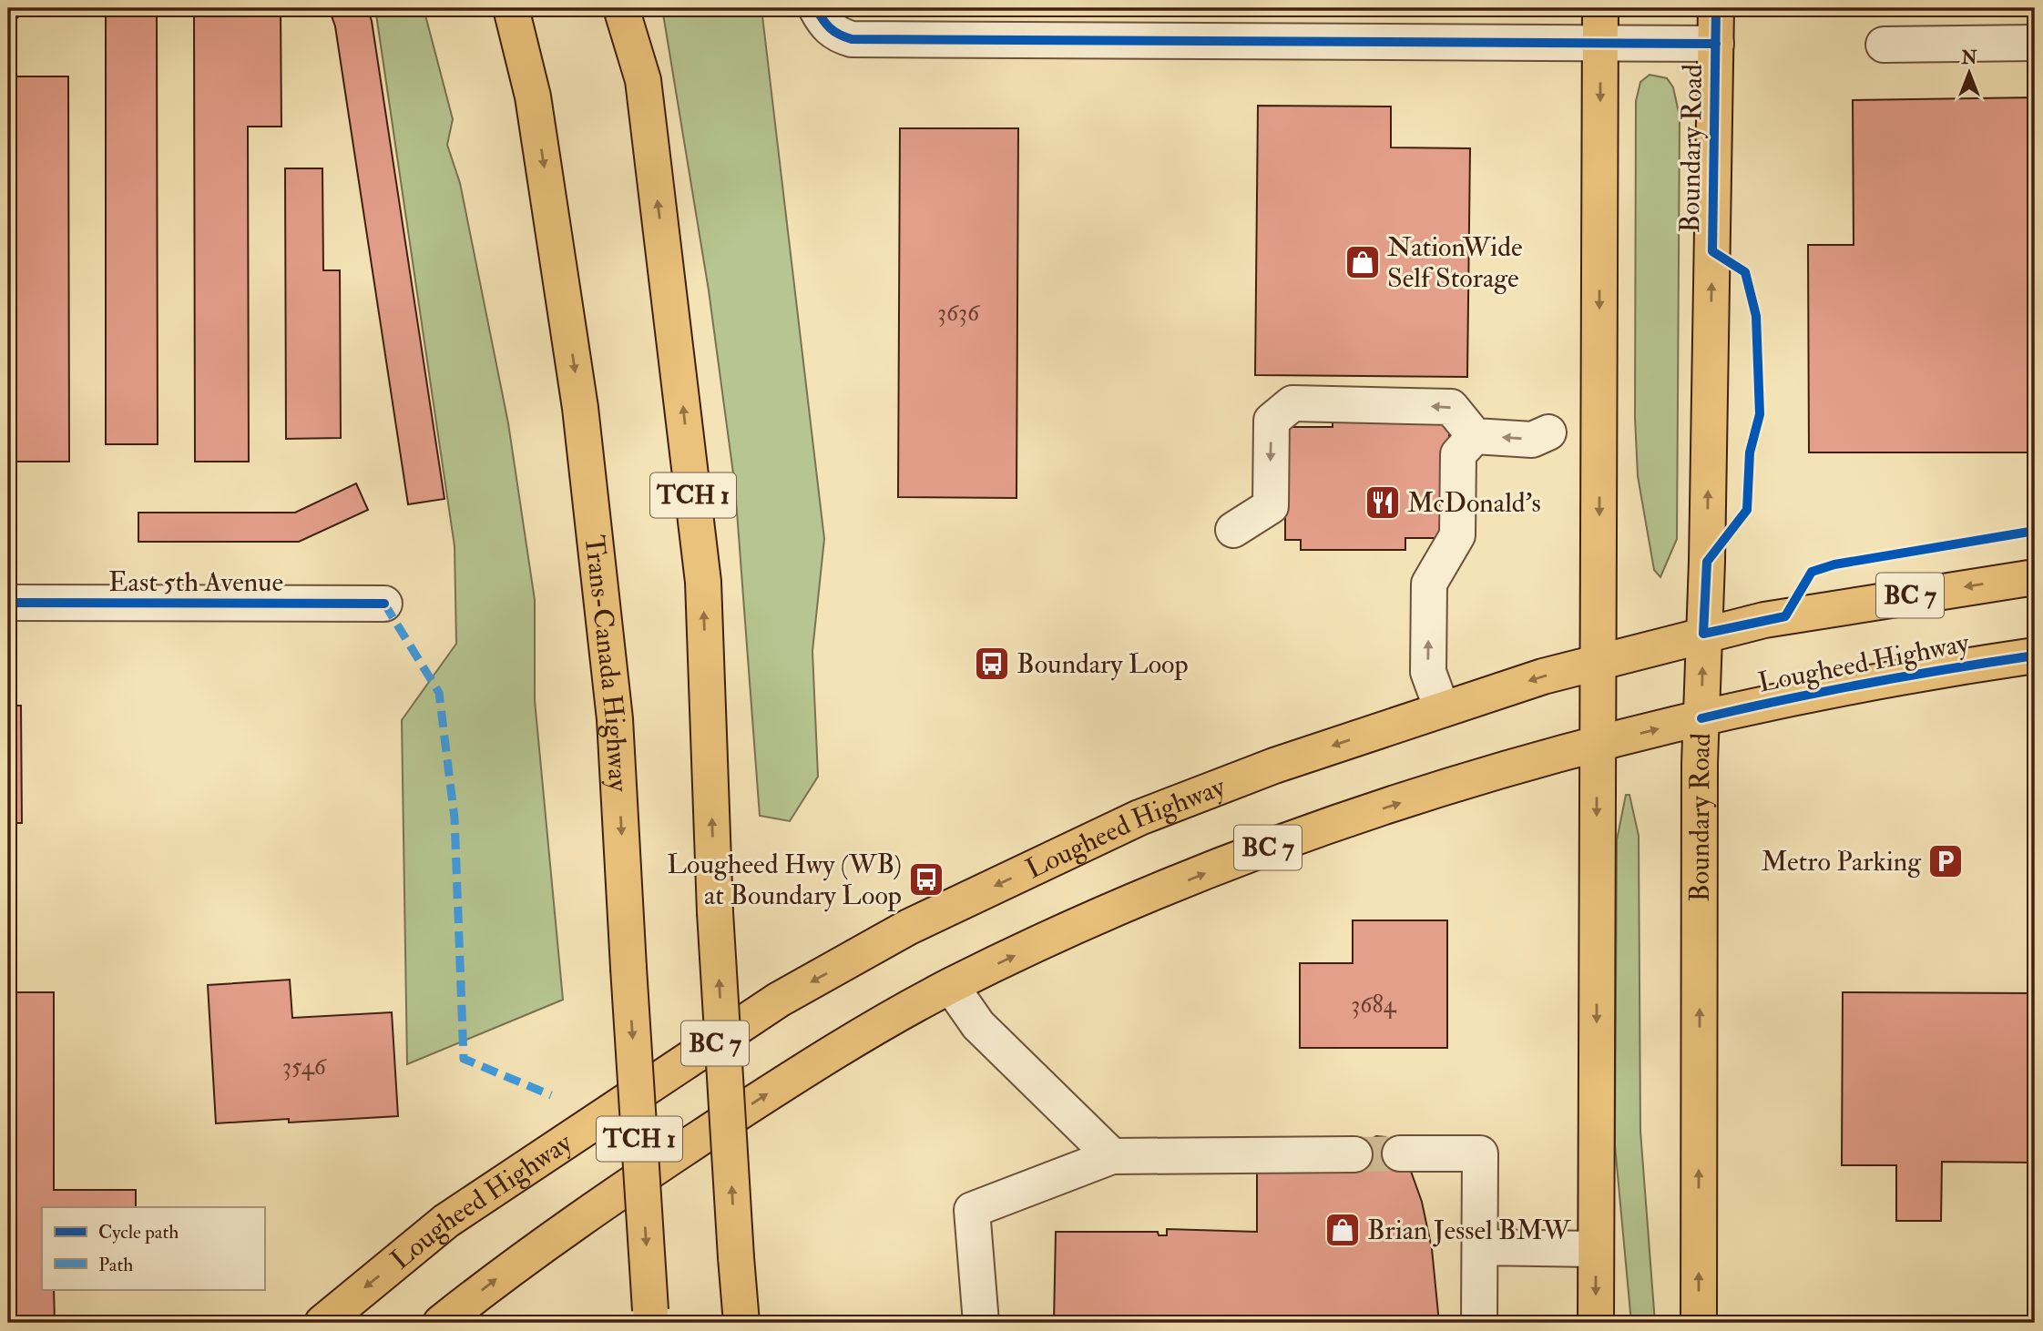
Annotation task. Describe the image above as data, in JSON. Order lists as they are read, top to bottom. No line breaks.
{"streets":{"main road":["Boundary Road","TCH 1","BC 7","Trans-Canada Highway","Lougheed Highway"],"street":["East 5th Avenue"]},"crossings":[["Boundary Road","Lougheed Highway"]],"places":{"shop":["NationWide Self Storage","Brian Jessel BMW"],"restaurant":["McDonald's"],"bus stop":["Boundary Loop","Lougheed Hwy (WB) at Boundary Loop"],"parking":["Metro Parking"]},"house_numbers":["3636","3684","3546"],"legend":["Cycle path","Path"],"north":"top"}
